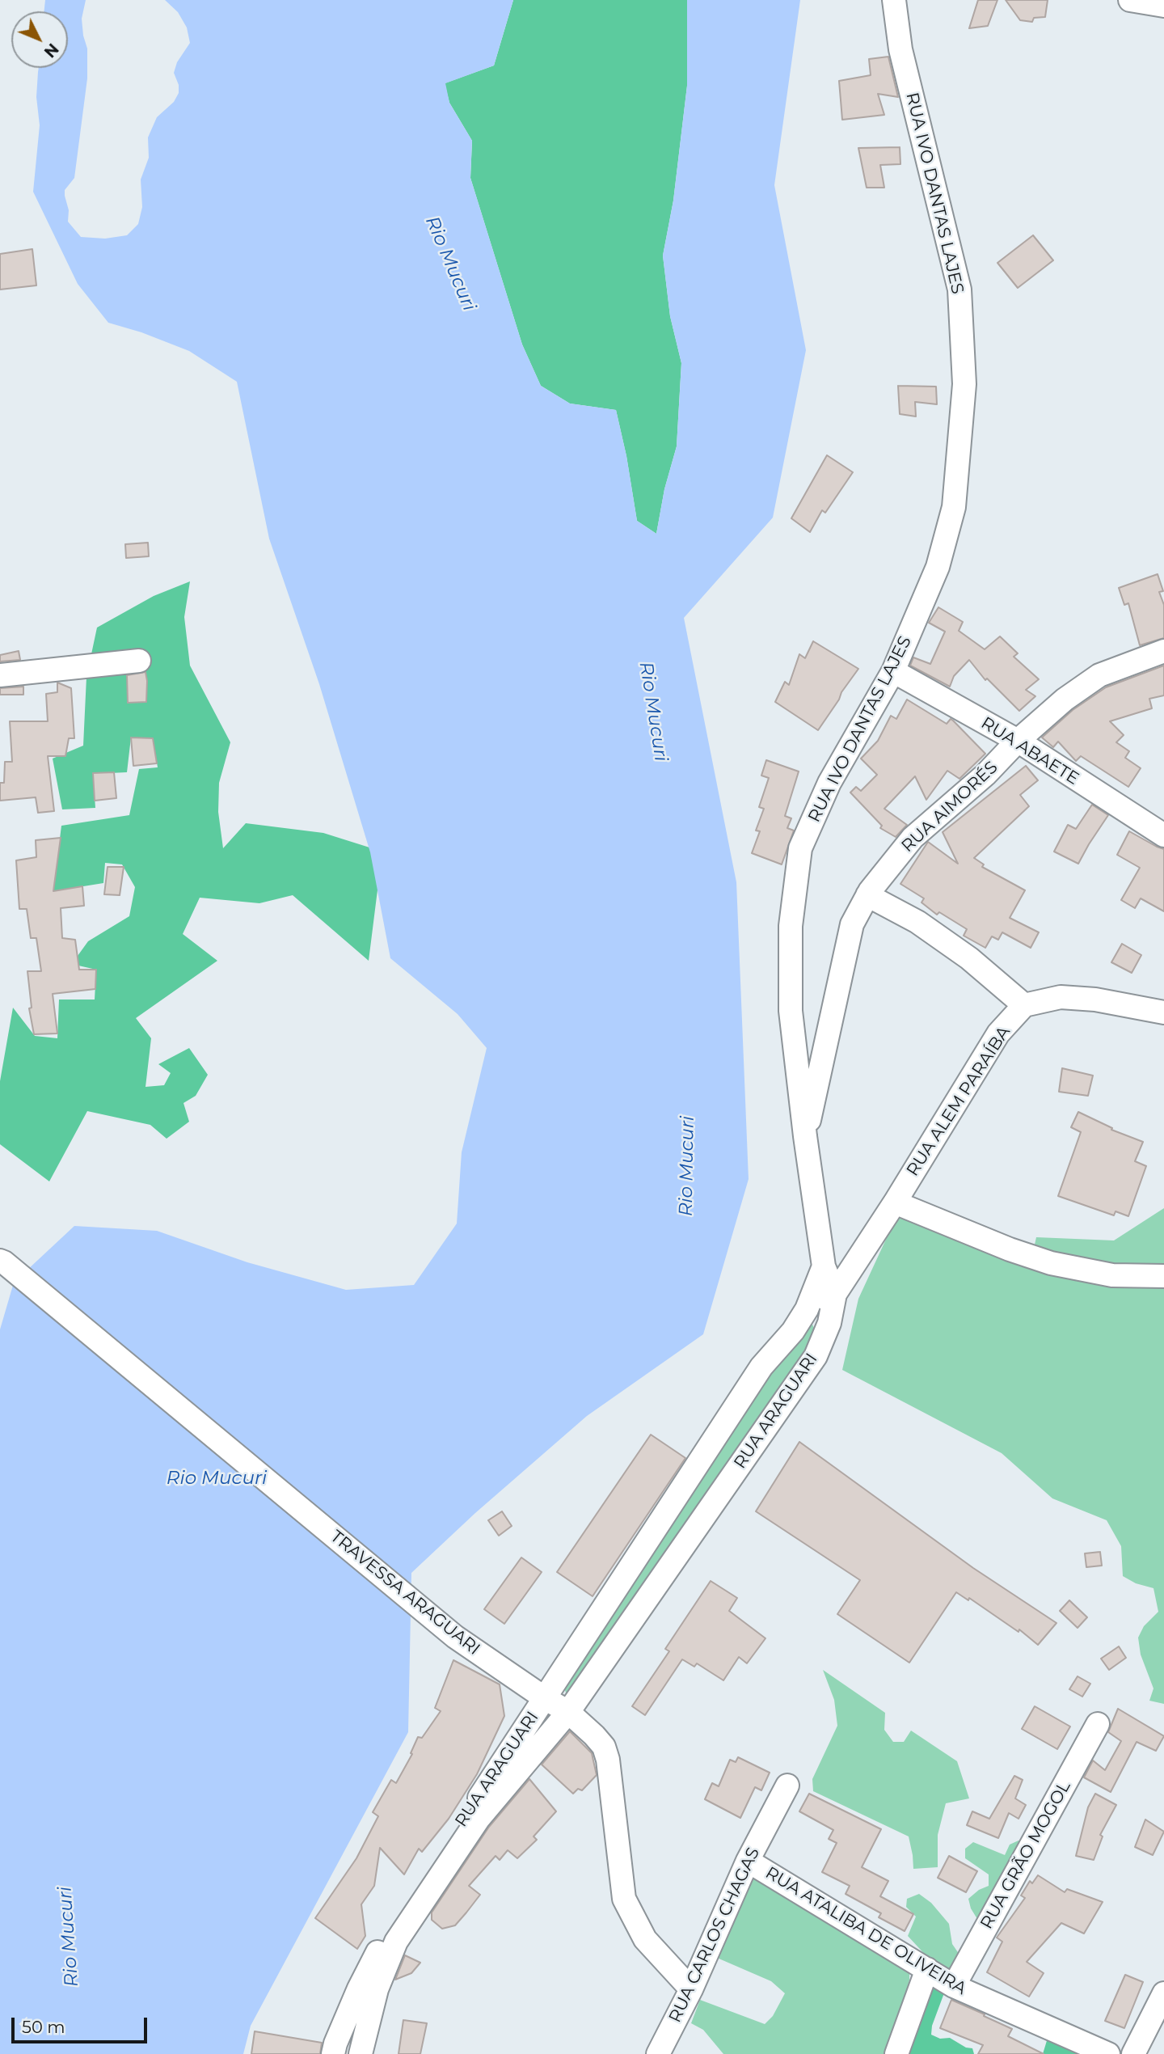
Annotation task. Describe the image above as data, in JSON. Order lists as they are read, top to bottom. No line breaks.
{"streets":{"street":["RUA IVO DANTAS LAJES","RUA ABAETE","RUA AIMORÉS","RUA ALEM PARAÍBA","RUA ARAGUARI","TRAVESSA ARAGUARI","RUA GRÃO MOGOL","RUA ATALIBA DE OLIVEIRA","RUA CARLOS CHAGAS"]},"crossings":[["RUA IVO DANTAS LAJES","RUA ABAETE"],["RUA IVO DANTAS LAJES","RUA AIMORÉS"],["RUA IVO DANTAS LAJES","RUA ARAGUARI"],["RUA ABAETE","RUA AIMORÉS"],["RUA ALEM PARAÍBA","RUA ARAGUARI"],["RUA ARAGUARI","TRAVESSA ARAGUARI"],["TRAVESSA ARAGUARI","RUA CARLOS CHAGAS"],["RUA GRÃO MOGOL","RUA ATALIBA DE OLIVEIRA"],["RUA ATALIBA DE OLIVEIRA","RUA CARLOS CHAGAS"]],"water":["Rio Mucuri"],"scale_bar":"50 m","north":"bottom right"}
